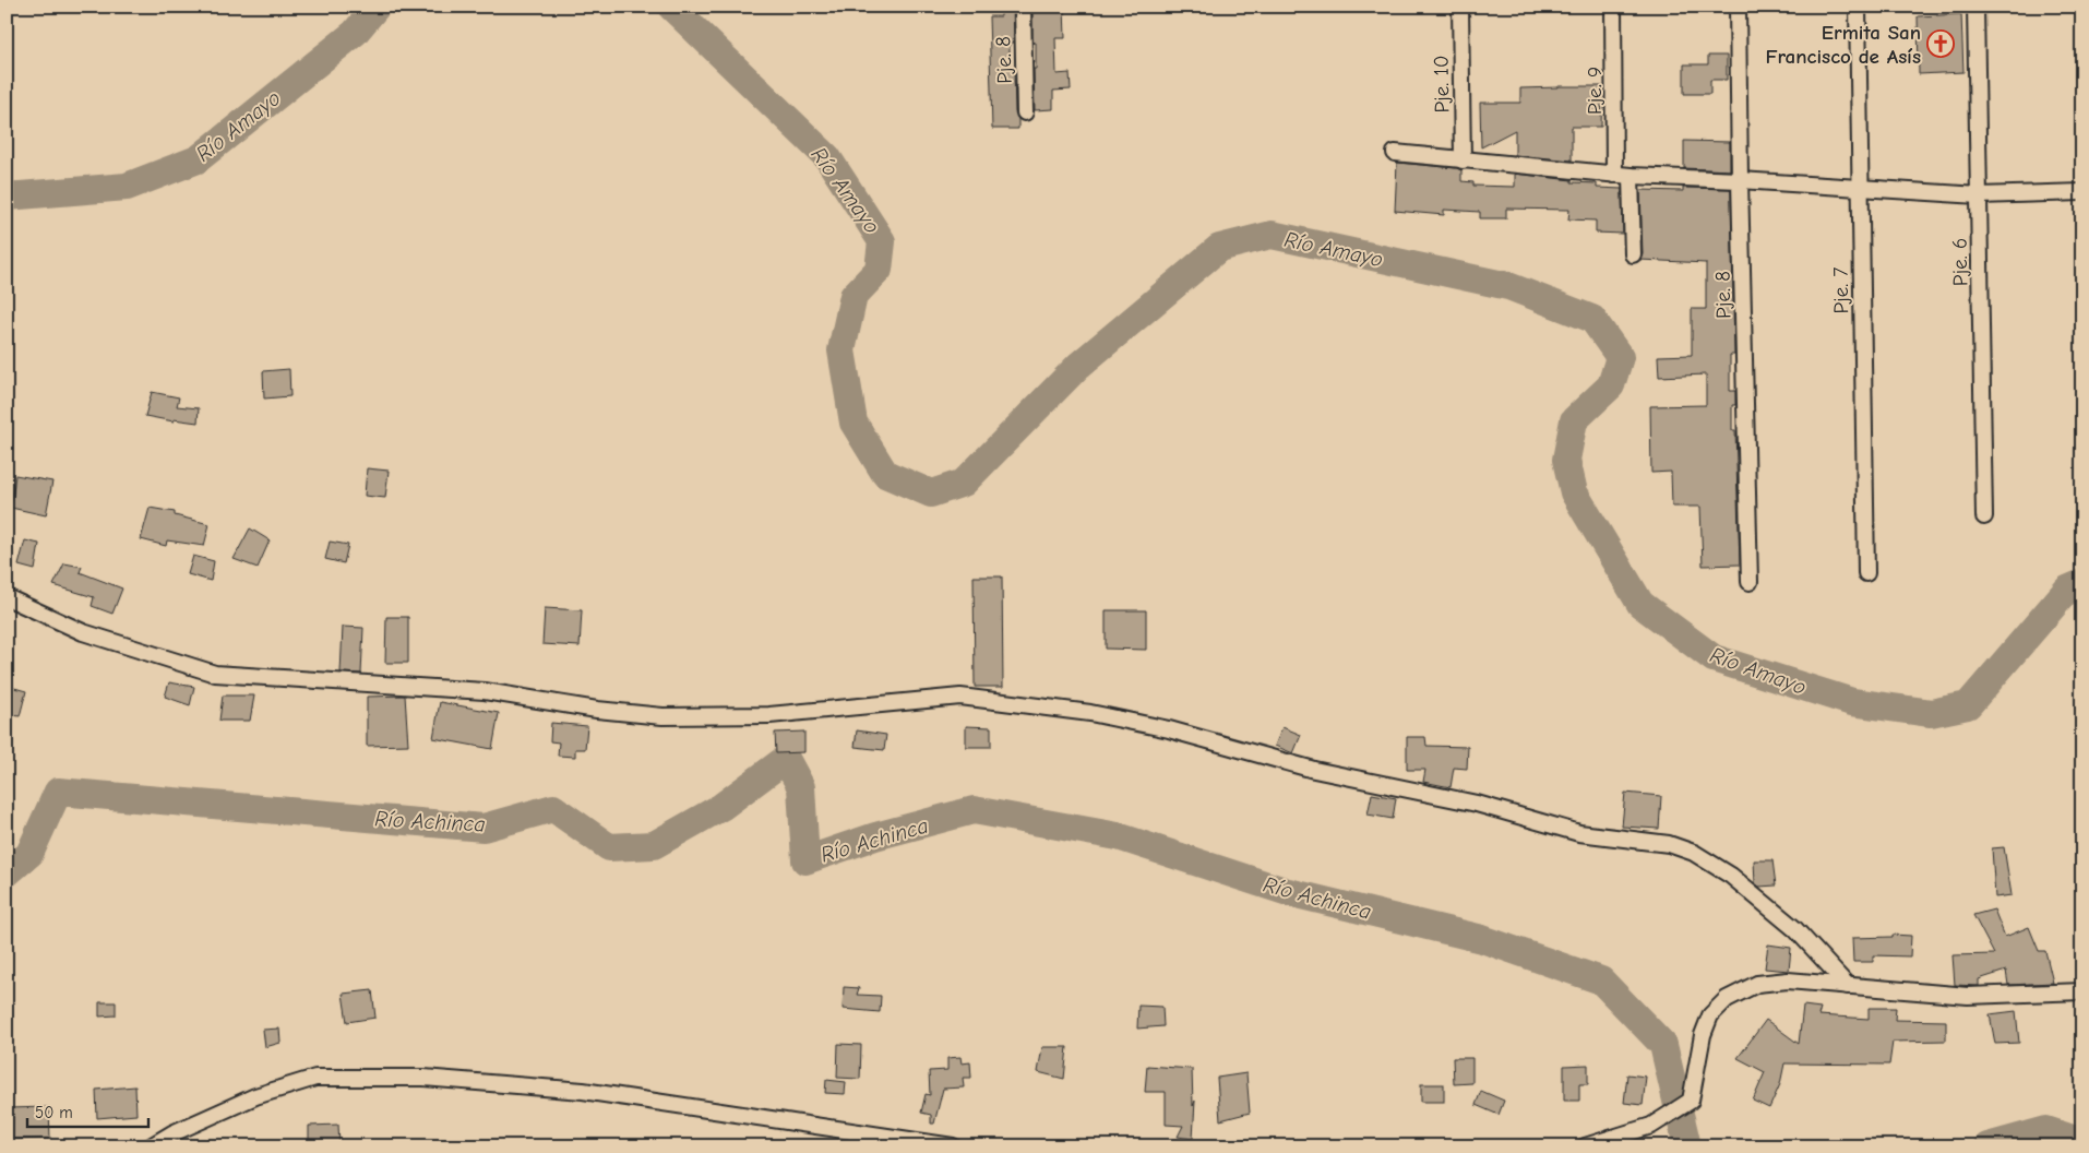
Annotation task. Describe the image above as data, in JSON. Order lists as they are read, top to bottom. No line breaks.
{"streets":{"street":["Pje. 8","Pje. 10","Pje. 9","Pje. 6","Pje. 7"]},"water":["Río Amayo","Río Achinca"],"places":{"church":["Ermita San Francisco de Asís"]},"scale_bar":"50 m"}
